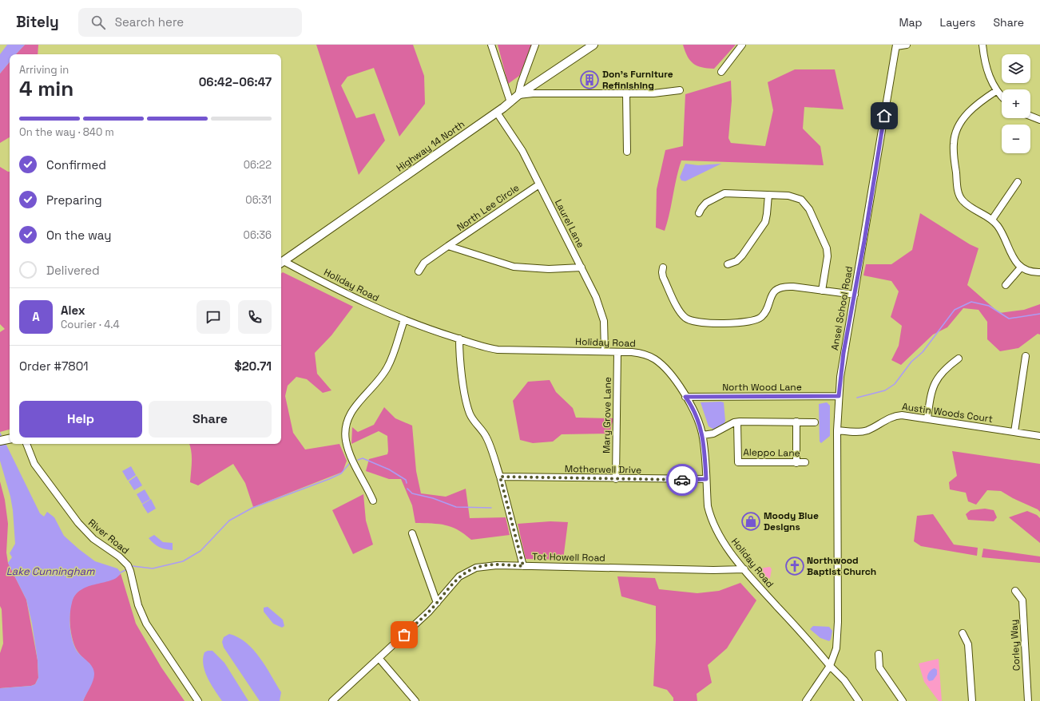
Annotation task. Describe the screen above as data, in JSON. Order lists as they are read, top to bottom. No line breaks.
{"streets":{"main road":["Highway 14 North"],"street":["North Lee Circle","Laurel Lane","Holiday Road","Ansel School Road","North Wood Lane","Austin Woods Court","Mary Grove Lane","Aleppo Lane","Motherwell Drive","River Road","Tot Howell Road","Corley Way"]},"crossings":[["Highway 14 North","Laurel Lane"],["Highway 14 North","Holiday Road"],["North Lee Circle","Laurel Lane"],["Laurel Lane","Holiday Road"],["Holiday Road","Ansel School Road"],["Holiday Road","North Wood Lane"],["Holiday Road","Mary Grove Lane"],["Holiday Road","Motherwell Drive"],["Holiday Road","Tot Howell Road"],["Ansel School Road","North Wood Lane"],["Ansel School Road","Austin Woods Court"],["Mary Grove Lane","Motherwell Drive"]],"water":["Lake Cunningham"],"places":{"building":["Don's Furniture Refinishing"],"shop":["Moody Blue Designs"],"church":["Northwood Baptist Church"]},"page":{"header":"Bitely","search":"Search here","nav":["Map","Layers","Share"],"map_buttons":["+","−"],"heading":["4 min","Arriving in","06:42–06:47"],"panel":["Alex","Courier · 4.4","Order #7801","$20.71"],"bar":"On the way · 840 m","list":[["Confirmed","06:22"],["Preparing","06:31"],["On the way","06:36"],"Delivered"],"round":"A","buttons":["Help","Share"]}}
